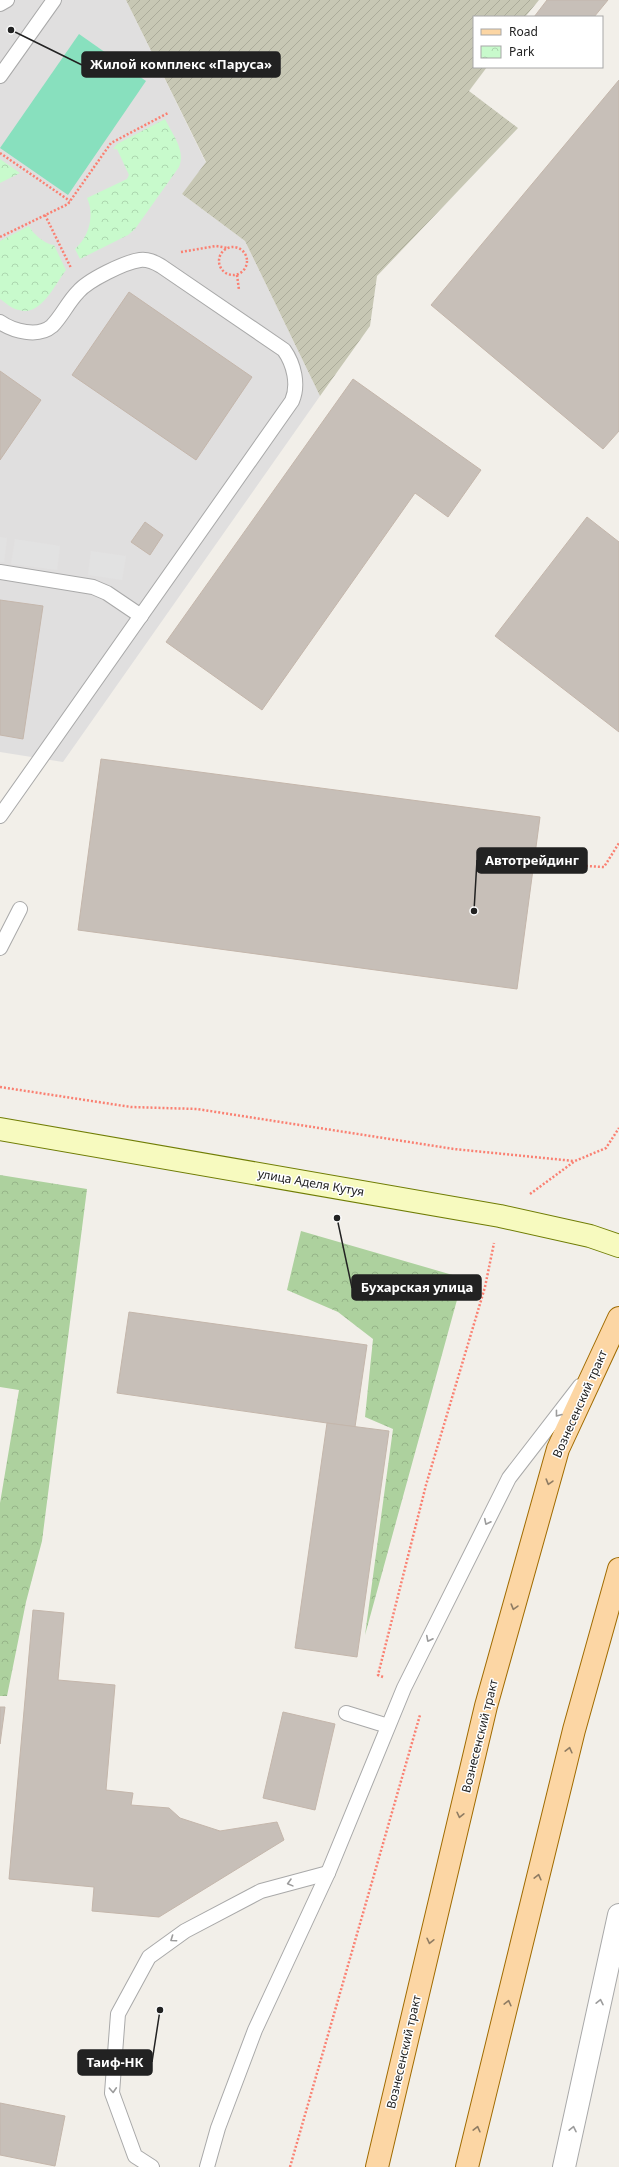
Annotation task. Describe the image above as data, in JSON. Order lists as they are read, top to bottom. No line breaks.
{"streets":{"main road":["Вознесенский тракт"],"street":["улица Аделя Кутуя"]},"places":["Жилой комплекс «Паруса»","Автотрейдинг","Бухарская улица","Таиф-НК"],"legend":["Road","Park"]}
